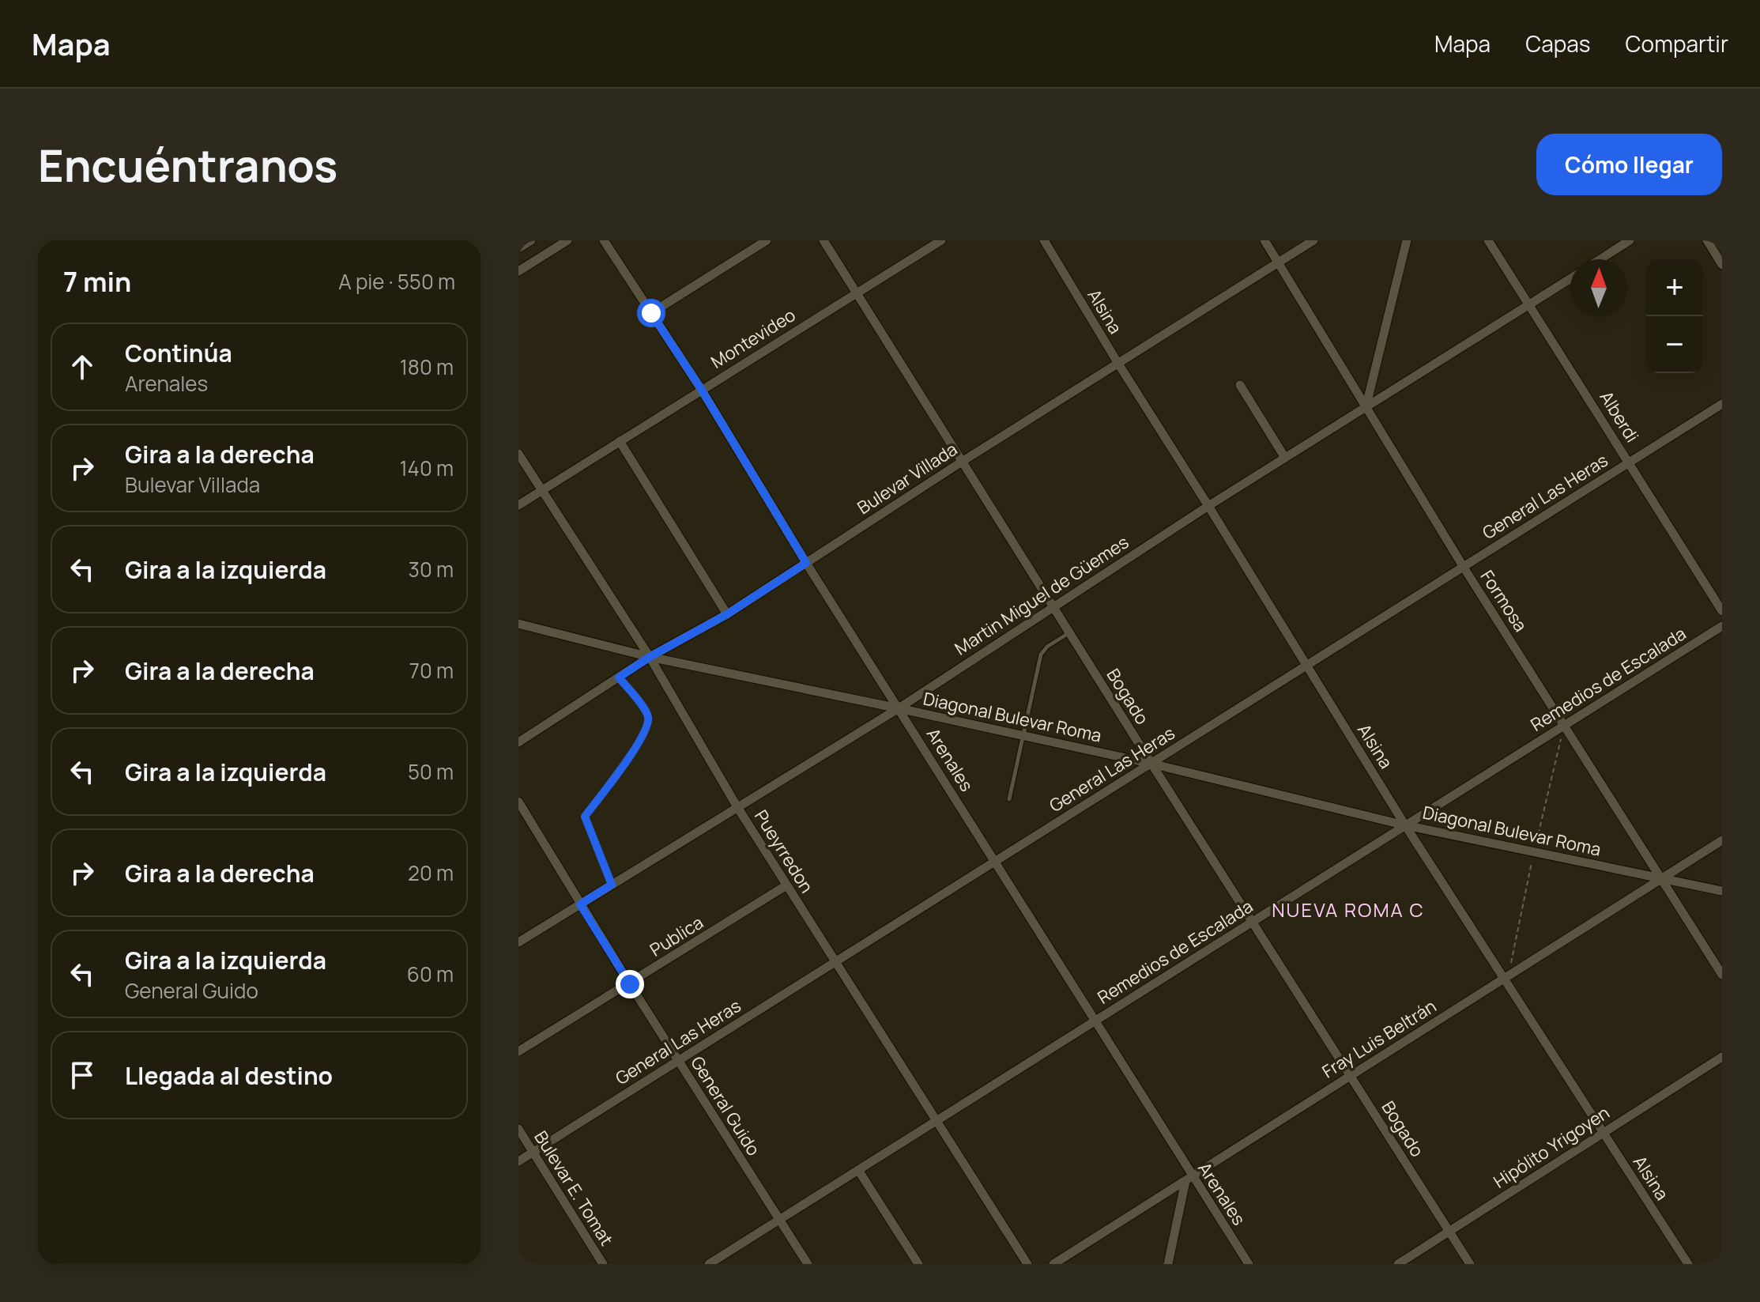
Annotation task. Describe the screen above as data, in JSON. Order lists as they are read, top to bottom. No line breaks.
{"streets":{"street":["Alsina","Montevideo","Alberdi","Bulevar Villada","General Las Heras","Martin Miguel de Güemes","Formosa","Remedios de Escalada","Bogado","Diagonal Bulevar Roma","Arenales","Pueyrredon","Publica","Fray Luis Beltrán","General Guido","Hipólito Yrigoyen","Bulevar E. Tomat"]},"crossings":[["Alsina","Bulevar Villada"],["Alsina","General Las Heras"],["Alsina","Martin Miguel de Güemes"],["Alsina","Remedios de Escalada"],["Alsina","Diagonal Bulevar Roma"],["Alsina","Fray Luis Beltrán"],["Alsina","Hipólito Yrigoyen"],["Montevideo","Bogado"],["Montevideo","Arenales"],["Montevideo","Pueyrredon"],["Alberdi","General Las Heras"],["Alberdi","Martin Miguel de Güemes"],["Bulevar Villada","Formosa"],["Bulevar Villada","Bogado"],["Bulevar Villada","Diagonal Bulevar Roma"],["Bulevar Villada","Arenales"],["Bulevar Villada","Pueyrredon"],["General Las Heras","Formosa"],["General Las Heras","Bogado"],["General Las Heras","Diagonal Bulevar Roma"],["General Las Heras","Arenales"],["General Las Heras","Pueyrredon"],["General Las Heras","General Guido"],["General Las Heras","Bulevar E. Tomat"],["Martin Miguel de Güemes","Formosa"],["Martin Miguel de Güemes","Bogado"],["Martin Miguel de Güemes","Diagonal Bulevar Roma"],["Martin Miguel de Güemes","Arenales"],["Martin Miguel de Güemes","Pueyrredon"],["Martin Miguel de Güemes","General Guido"],["Formosa","Remedios de Escalada"],["Formosa","Diagonal Bulevar Roma"],["Formosa","Fray Luis Beltrán"],["Remedios de Escalada","Bogado"],["Remedios de Escalada","Diagonal Bulevar Roma"],["Remedios de Escalada","Arenales"],["Remedios de Escalada","Pueyrredon"],["Remedios de Escalada","General Guido"],["Bogado","Diagonal Bulevar Roma"],["Bogado","Fray Luis Beltrán"],["Bogado","Hipólito Yrigoyen"],["Diagonal Bulevar Roma","Arenales"],["Diagonal Bulevar Roma","Pueyrredon"],["Diagonal Bulevar Roma","Fray Luis Beltrán"],["Arenales","Fray Luis Beltrán"],["Pueyrredon","Publica"],["Publica","General Guido"]],"districts":["NUEVA ROMA C"],"north":"top","page":{"header":"Mapa","nav":["Mapa","Capas","Compartir"],"buttons":"Cómo llegar","title":"Encuéntranos","heading":["7 min","A pie · 550 m"],"map_buttons":["+","−"],"list":[["Continúa","Arenales","180 m"],["Gira a la derecha","Bulevar Villada","140 m"],["Gira a la izquierda","30 m"],["Gira a la derecha","70 m"],["Gira a la izquierda","50 m"],["Gira a la derecha","20 m"],["Gira a la izquierda","General Guido","60 m"],"Llegada al destino"]}}
